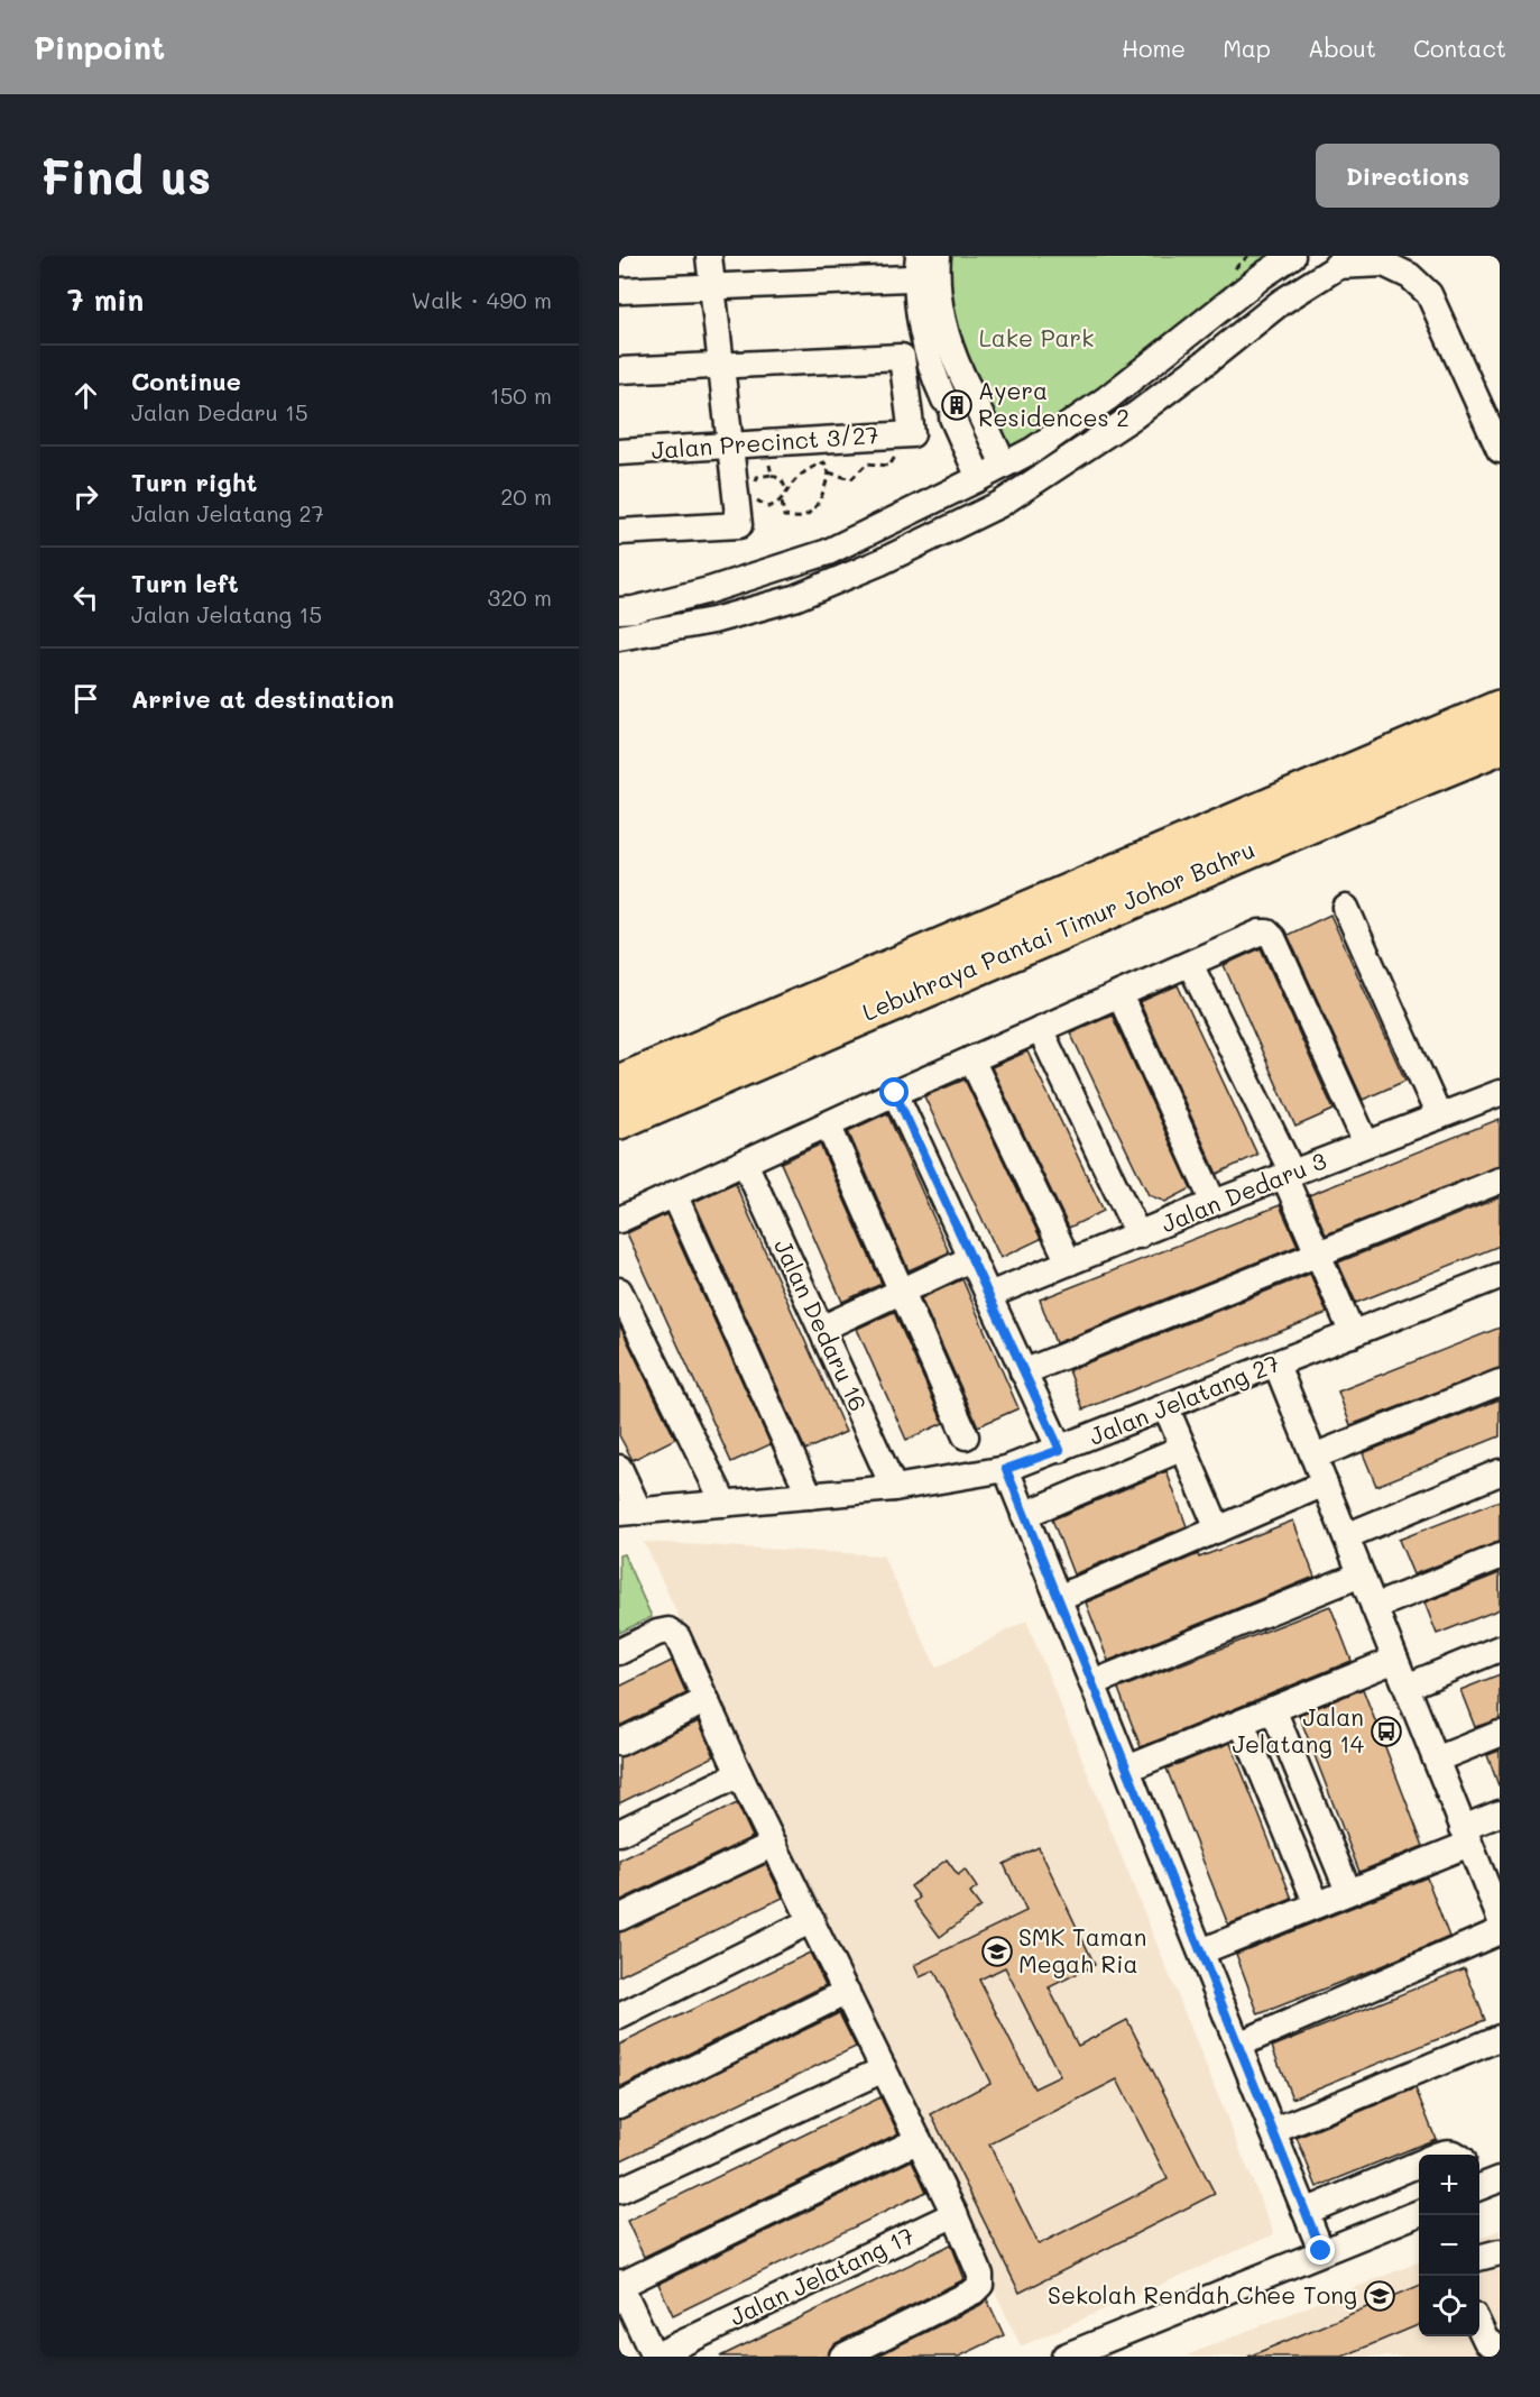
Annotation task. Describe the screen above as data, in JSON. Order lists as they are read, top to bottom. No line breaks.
{"streets":{"highway":["Lebuhraya Pantai Timur Johor Bahru"],"street":["Jalan Precinct 3/27","Jalan Dedaru 3","Jalan Dedaru 16","Jalan Jelatang 27","Jalan Jelatang 17"]},"crossings":[["Jalan Dedaru 16","Jalan Jelatang 27"]],"parks":["Lake Park"],"places":{"building":["Ayera Residences 2"],"bus stop":["Jalan Jelatang 14"],"school or university":["SMK Taman Megah Ria","Sekolah Rendah Chee Tong"]},"page":{"header":"Pinpoint","nav":["Home","Map","About","Contact"],"buttons":"Directions","title":"Find us","heading":["7 min","Walk · 490 m"],"list":[["Continue","Jalan Dedaru 15","150 m"],["Turn right","Jalan Jelatang 27","20 m"],["Turn left","Jalan Jelatang 15","320 m"],"Arrive at destination"],"map_buttons":["+","−"]}}
